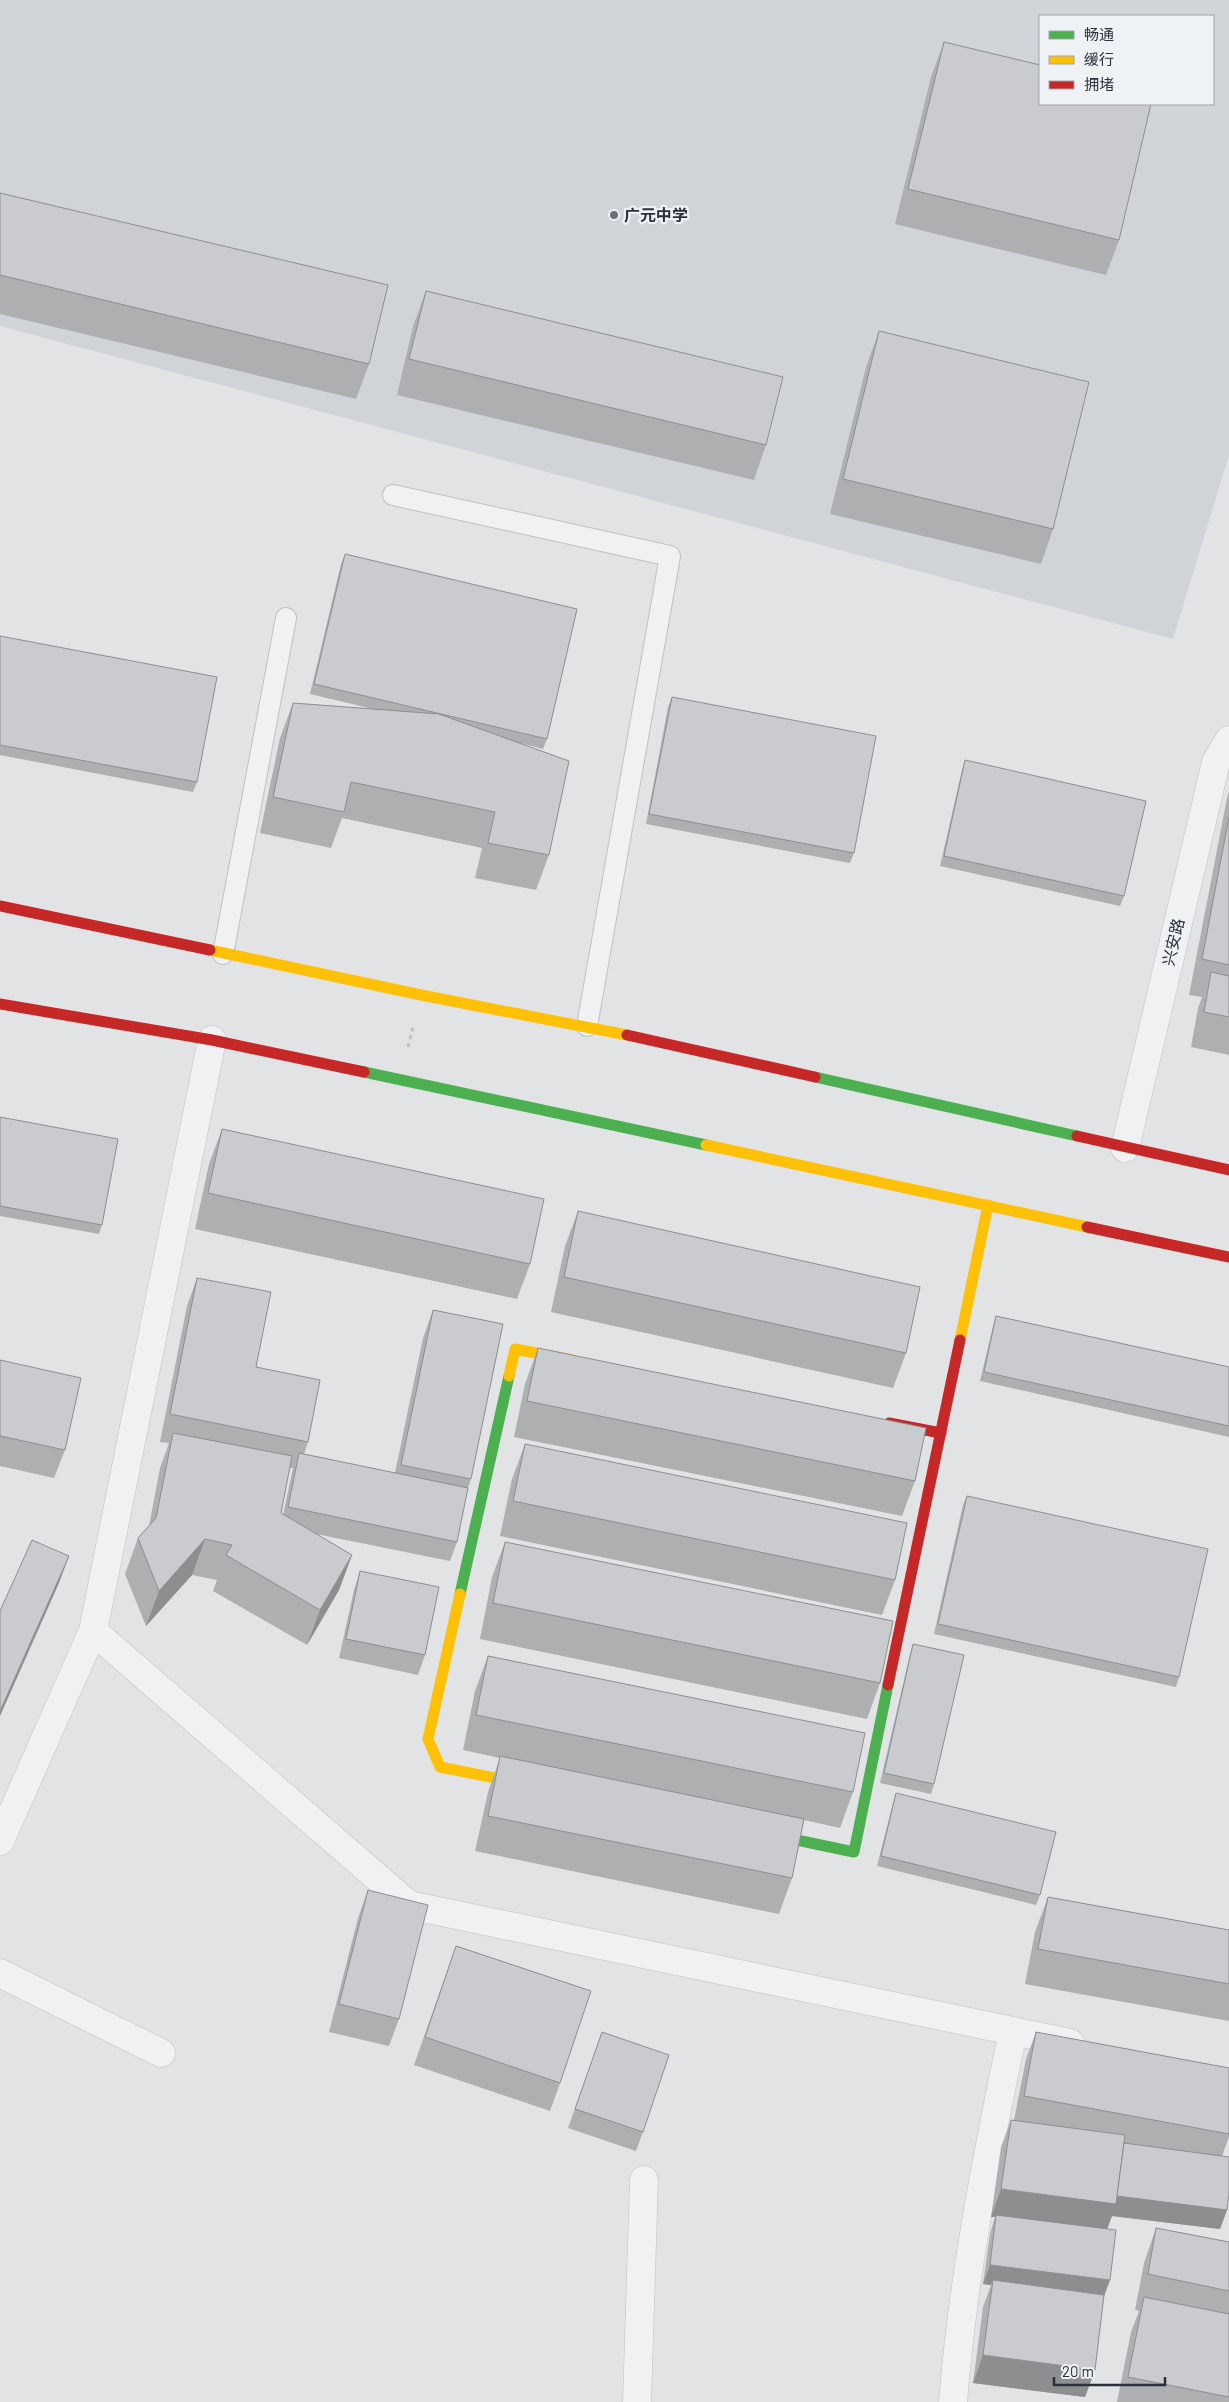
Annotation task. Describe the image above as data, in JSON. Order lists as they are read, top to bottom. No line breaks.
{"streets":{"street":["兴安路"]},"places":["广元中学"],"legend":["畅通","缓行","拥堵"],"scale_bar":"20 m"}
